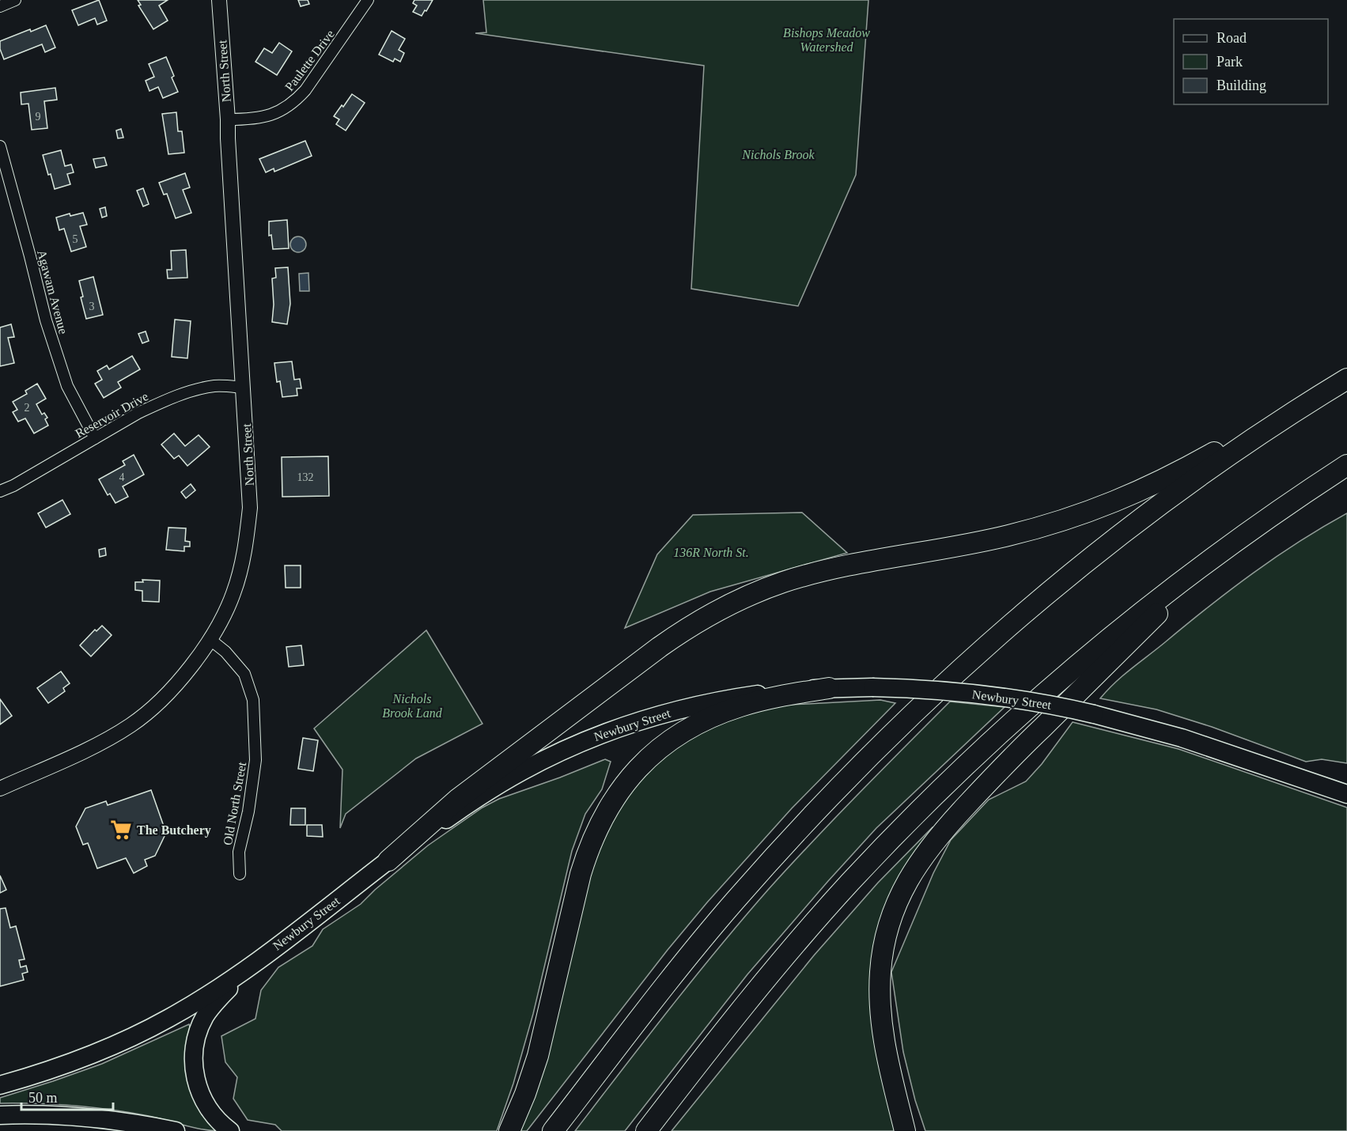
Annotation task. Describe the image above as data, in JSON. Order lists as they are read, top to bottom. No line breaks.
{"streets":{"main road":["Newbury Street"],"street":["Paulette Drive","North Street","Agawam Avenue","Reservoir Drive","Old North Street"]},"crossings":[["Paulette Drive","North Street"],["North Street","Reservoir Drive"],["North Street","Old North Street"],["Agawam Avenue","Reservoir Drive"]],"parks":["Bishops Meadow Watershed","Nichols Brook","136R North St.","Nichols Brook Land"],"places":{"supermarket":["The Butchery"]},"house_numbers":["9","5","3","2","4","132"],"legend":["Road","Park","Building"],"scale_bar":"50 m"}
